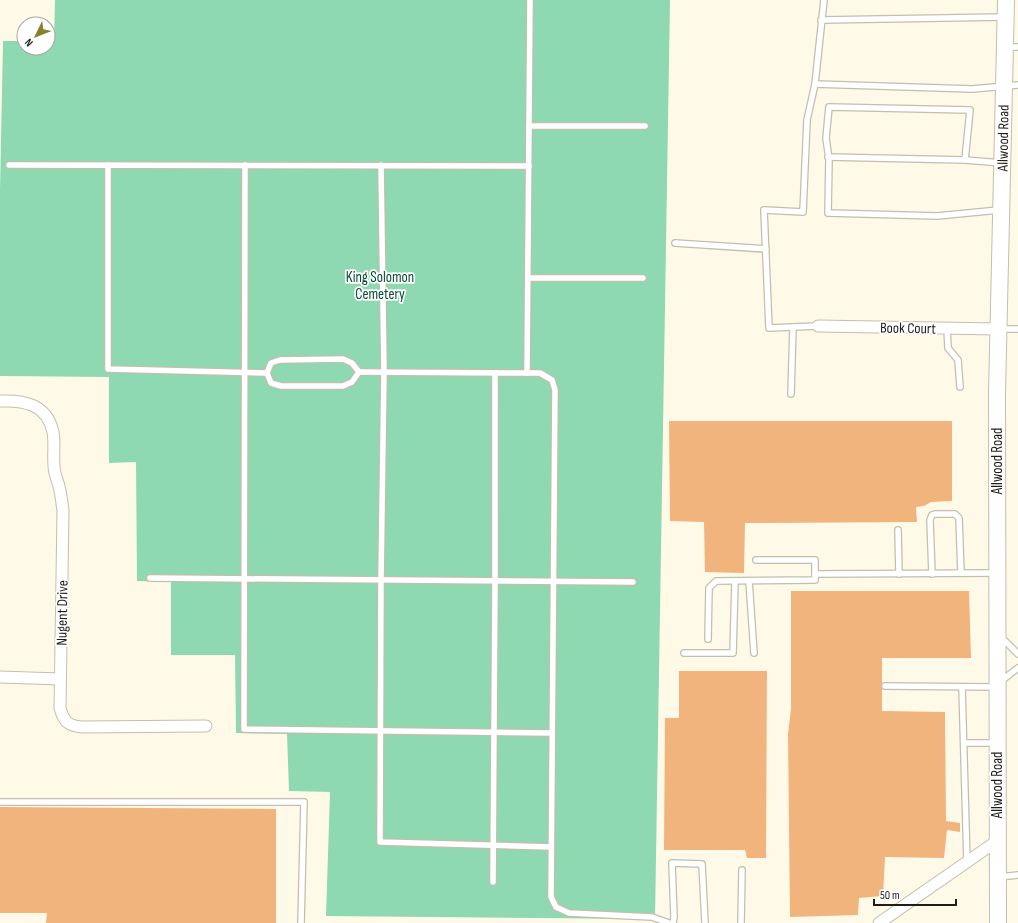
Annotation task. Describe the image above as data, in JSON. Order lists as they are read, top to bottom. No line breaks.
{"streets":{"main road":["Allwood Road"],"street":["Book Court","Nugent Drive"]},"crossings":[["Allwood Road","Book Court"]],"parks":["King Solomon Cemetery"],"scale_bar":"50 m","north":"bottom left"}
